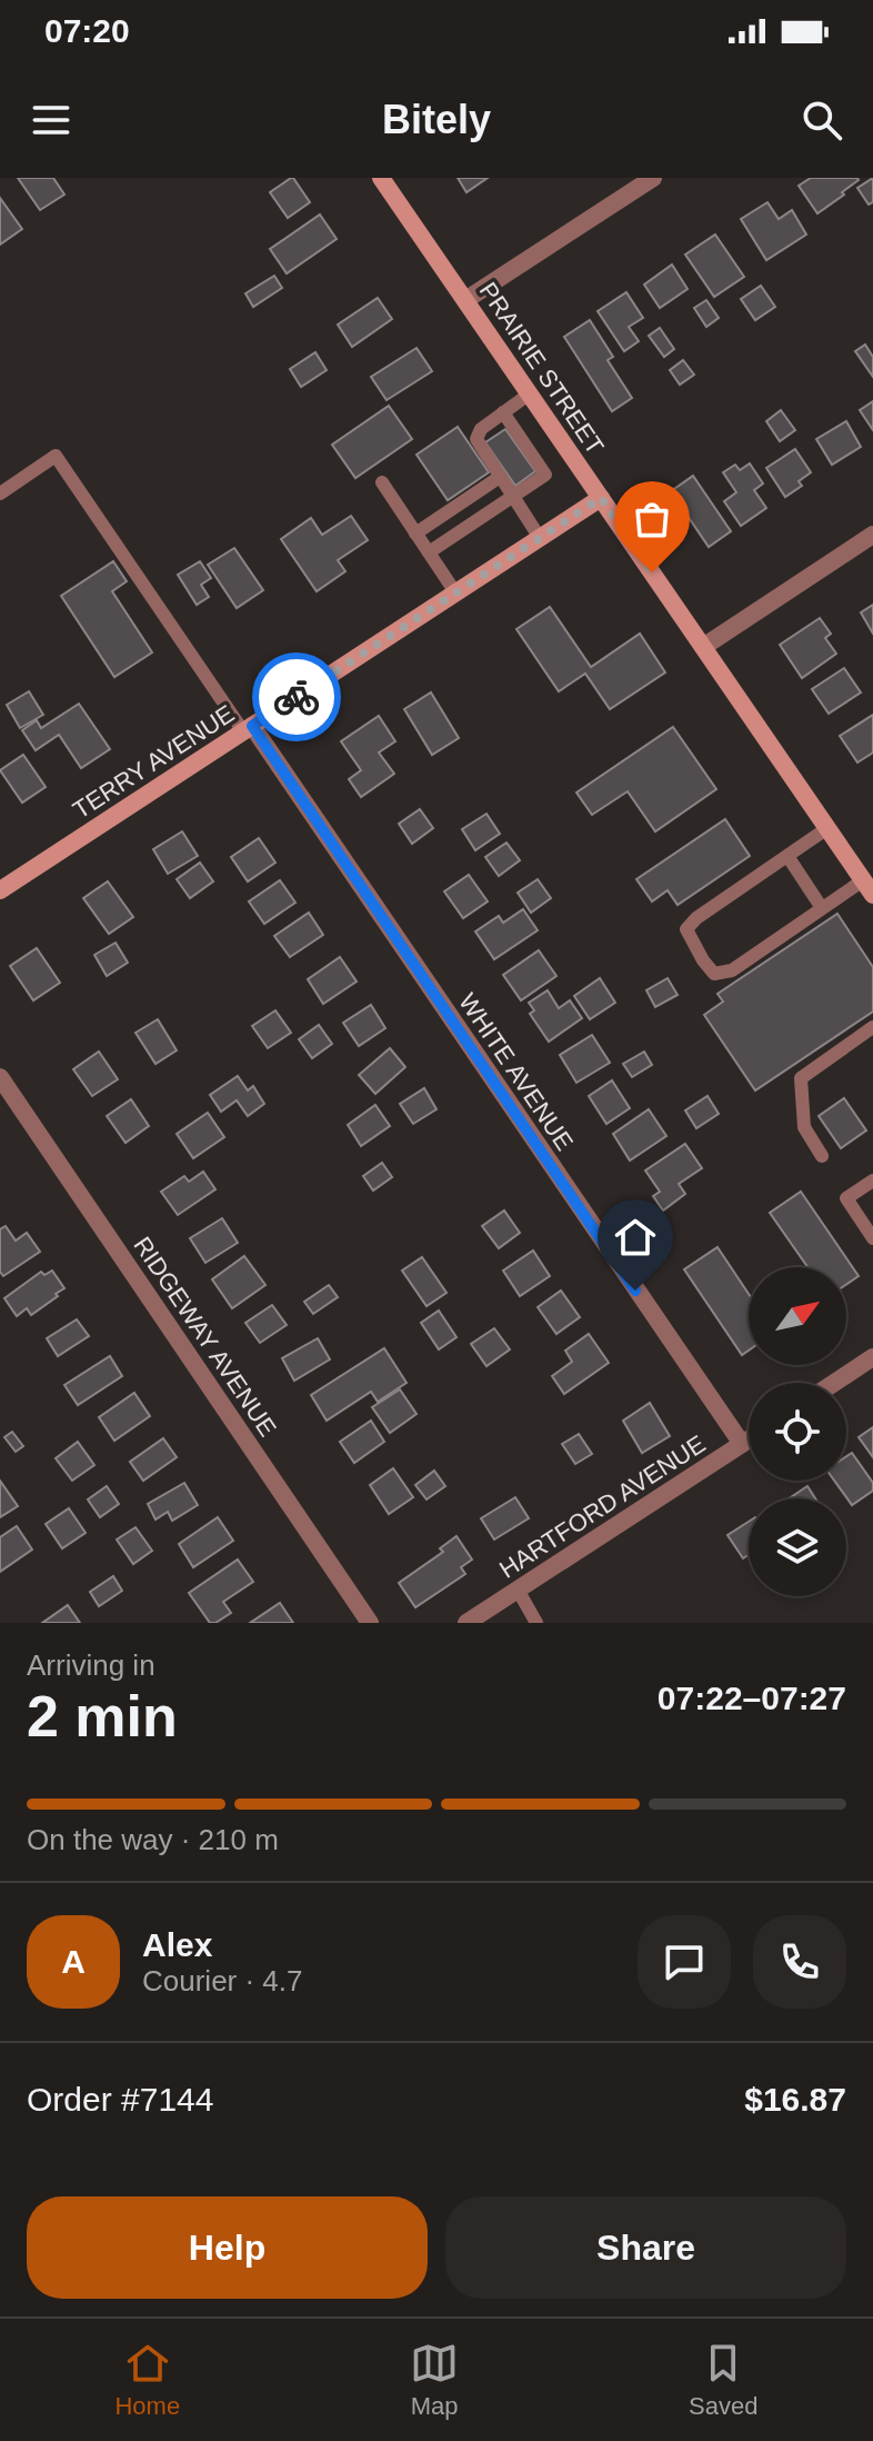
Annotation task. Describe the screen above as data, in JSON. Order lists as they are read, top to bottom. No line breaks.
{"streets":{"street":["PRAIRIE STREET","TERRY AVENUE","WHITE AVENUE","RIDGEWAY AVENUE","HARTFORD AVENUE"]},"crossings":[["PRAIRIE STREET","TERRY AVENUE"],["TERRY AVENUE","WHITE AVENUE"],["WHITE AVENUE","HARTFORD AVENUE"]],"north":"top right","page":{"status":"07:20","header":"Bitely","heading":["2 min","Arriving in","07:22–07:27"],"panel":["Alex","Courier · 4.7","Order #7144","$16.87"],"bar":"On the way · 210 m","round":"A","buttons":["Help","Share"],"tabs":["Home","Map","Saved"]}}
